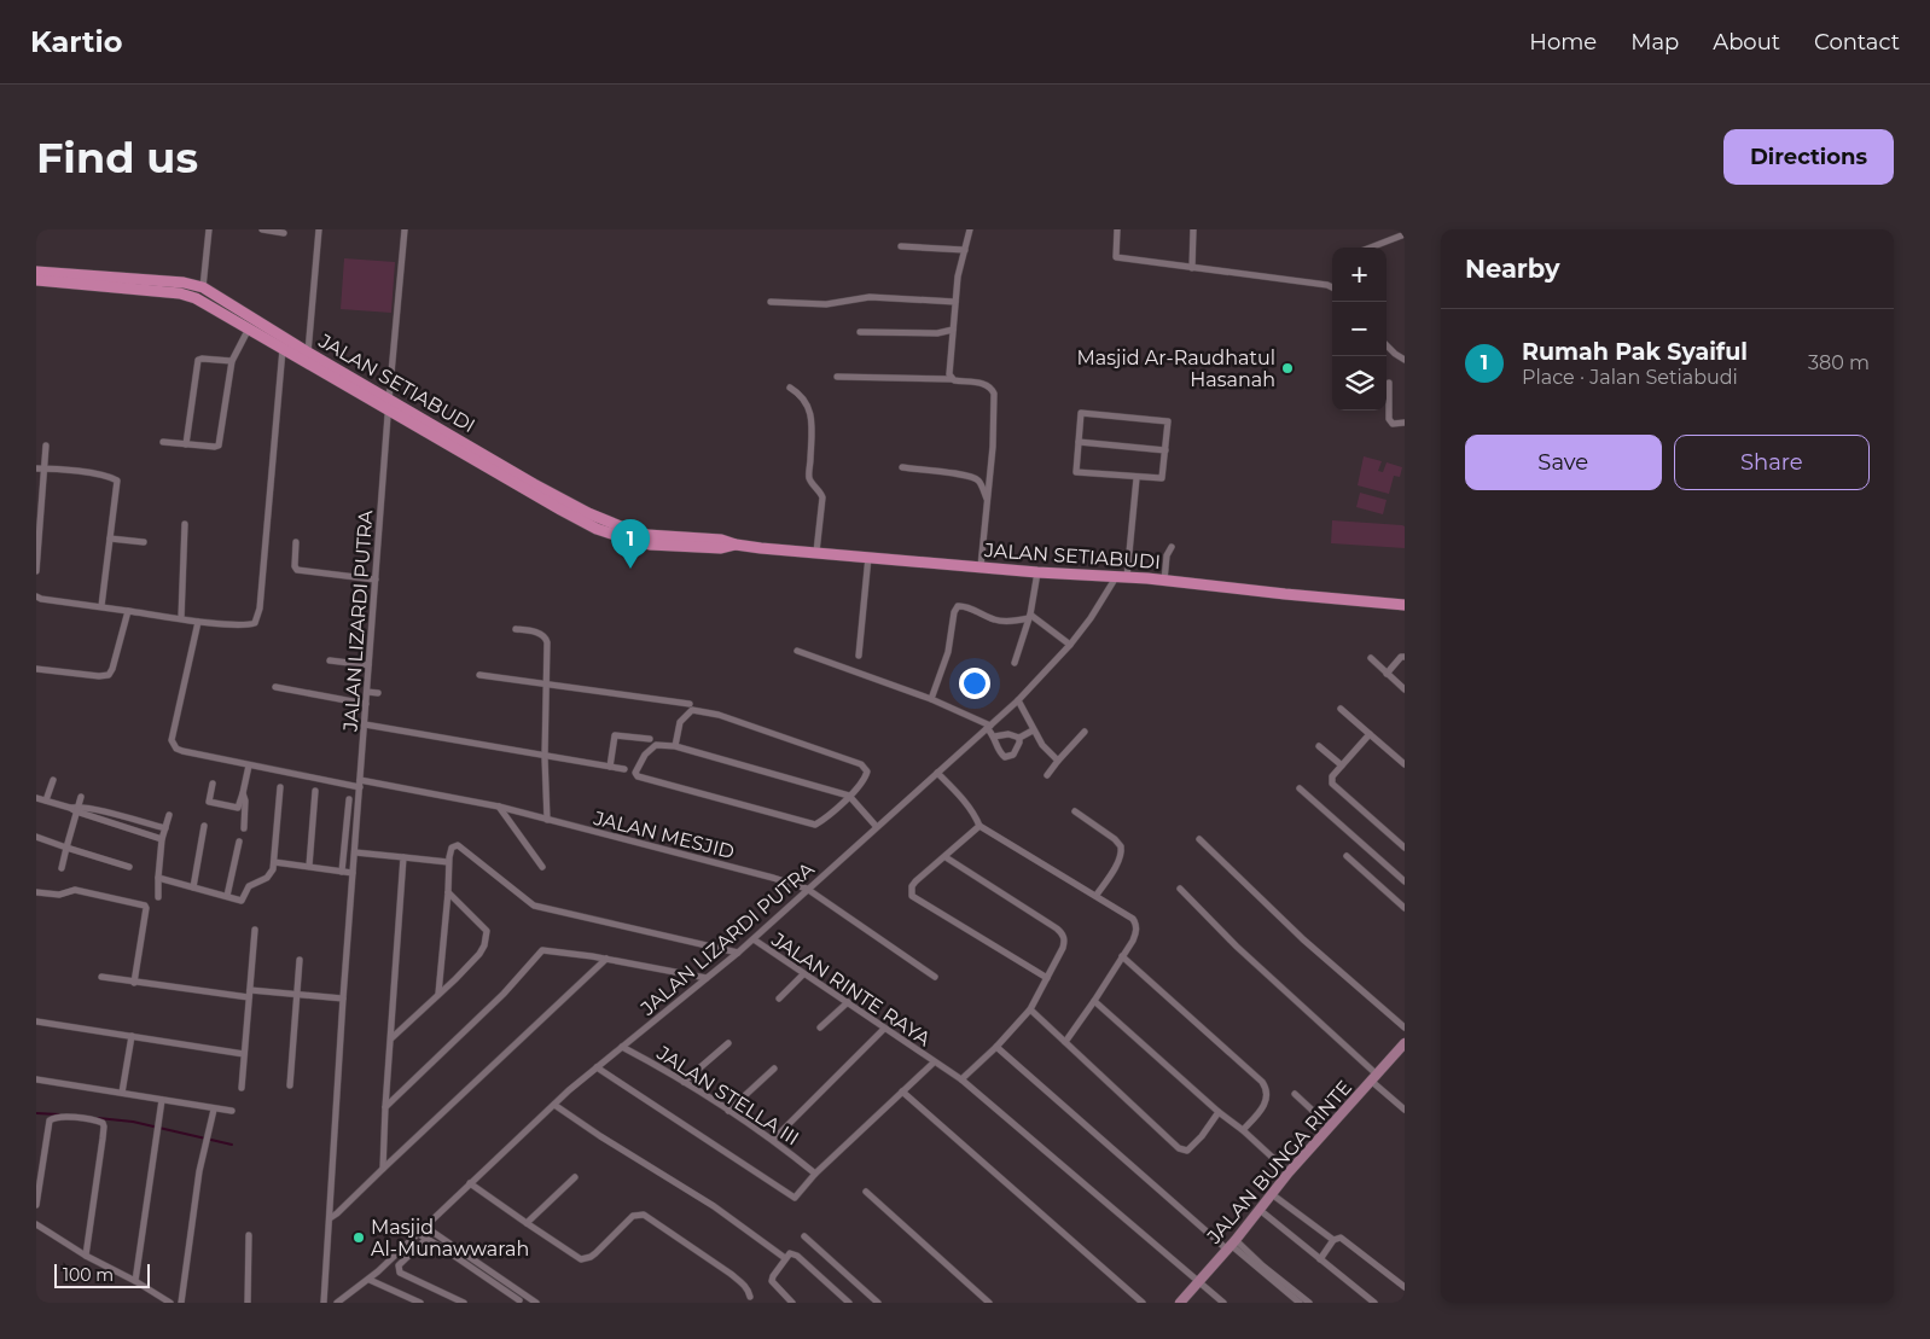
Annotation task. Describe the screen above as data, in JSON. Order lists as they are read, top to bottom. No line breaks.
{"streets":{"main road":["JALAN SETIABUDI"],"street":["JALAN LIZARDI PUTRA","JALAN MESJID","JALAN RINTE RAYA","JALAN STELLA III","JALAN BUNGA RINTE"]},"crossings":[["JALAN SETIABUDI","JALAN LIZARDI PUTRA"],["JALAN LIZARDI PUTRA","JALAN MESJID"],["JALAN LIZARDI PUTRA","JALAN RINTE RAYA"],["JALAN LIZARDI PUTRA","JALAN STELLA III"],["JALAN RINTE RAYA","JALAN BUNGA RINTE"]],"places":["Masjid Ar-Raudhatul Hasanah","Masjid Al-Munawwarah"],"scale_bar":"100 m","page":{"header":"Kartio","nav":["Home","Map","About","Contact"],"buttons":["Directions",["Save","Share"]],"title":"Find us","heading":"Nearby","map_buttons":["+","−"],"list":[{"mark":"1","name":"Rumah Pak Syaiful","note":"Place · Jalan Setiabudi","value":"380 m"}],"pins":"1","scale":"100 m"}}
